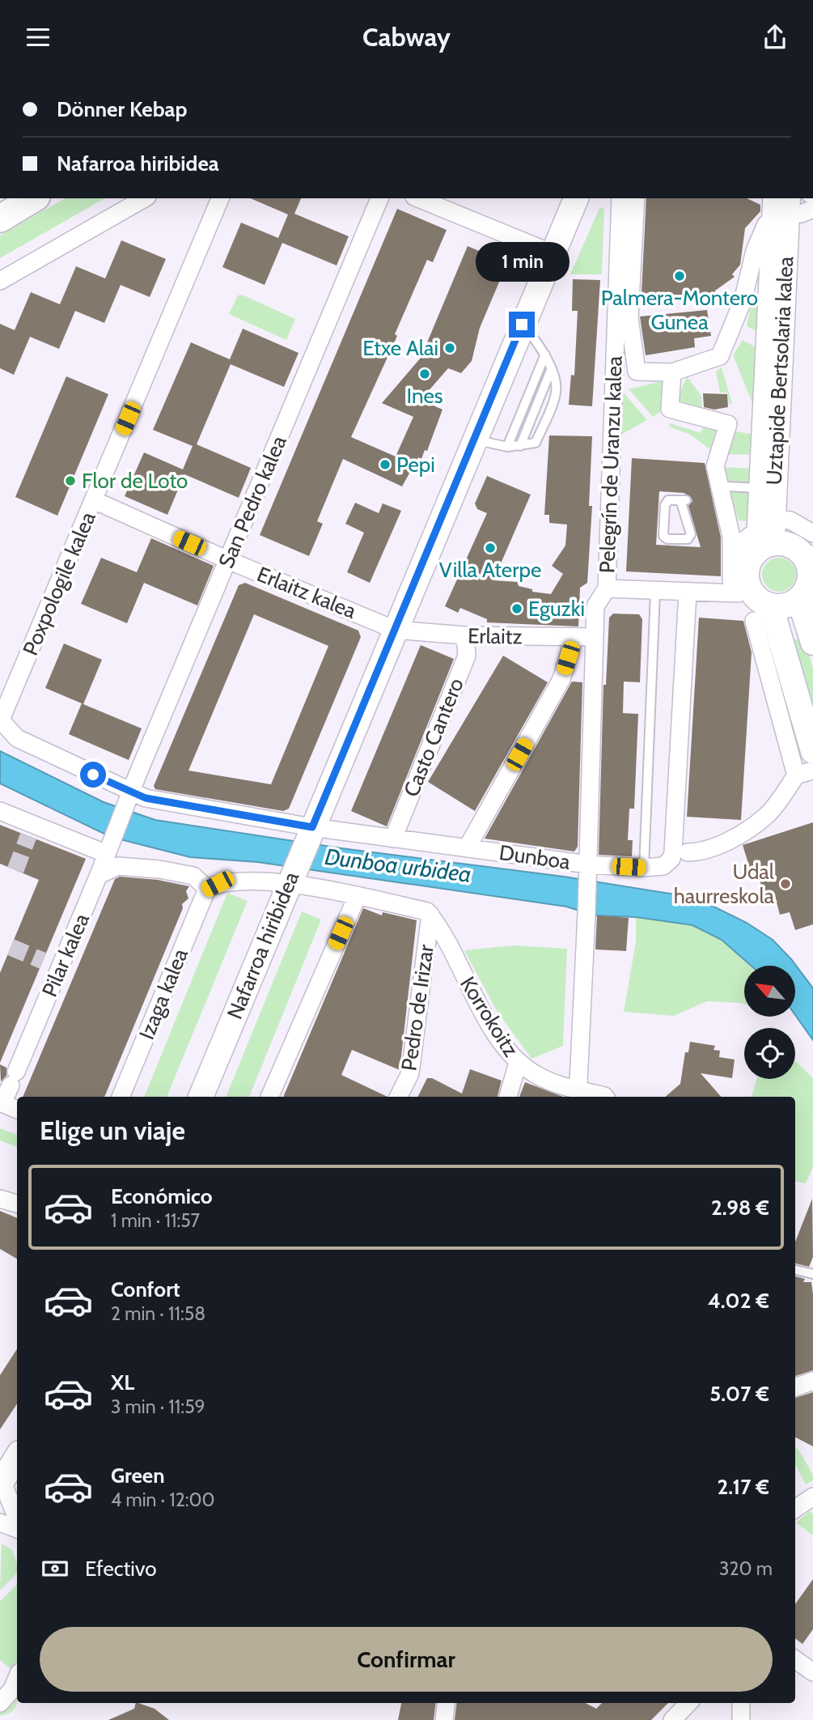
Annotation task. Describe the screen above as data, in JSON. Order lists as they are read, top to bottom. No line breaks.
{"streets":{"main road":["Uztapide Bertsolaria kalea","Nafarroa hiribidea"],"street":["Pelegrín de Uranzu kalea","San Pedro kalea","Poxpologile kalea","Erlaitz kalea","Erlaitz","Casto Cantero","Dunboa","Pilar kalea","Izaga kalea","Pedro de Irizar","Korrokoitz"]},"crossings":[["Pelegrín de Uranzu kalea","Erlaitz"],["Pelegrín de Uranzu kalea","Dunboa"],["Pelegrín de Uranzu kalea","Korrokoitz"],["San Pedro kalea","Erlaitz kalea"],["San Pedro kalea","Dunboa"],["San Pedro kalea","Pilar kalea"],["Poxpologile kalea","Erlaitz kalea"],["Poxpologile kalea","Dunboa"],["Erlaitz kalea","Erlaitz"],["Erlaitz kalea","Nafarroa hiribidea"],["Erlaitz","Casto Cantero"],["Erlaitz","Nafarroa hiribidea"],["Casto Cantero","Dunboa"],["Dunboa","Nafarroa hiribidea"],["Pedro de Irizar","Korrokoitz"]],"water":["Dunboa urbidea"],"places":["Palmera-Montero Gunea","Etxe Alai","Ines","Pepi","Flor de Loto","Villa Aterpe","Eguzki","Udal haurreskola"],"north":"top left","page":{"header":"Cabway","banner":["Dönner Kebap","Nafarroa hiribidea"],"bubble":"1 min","heading":"Elige un viaje","list":[{"name":"Económico","note":"1 min · 11:57","value":"2.98 €"},{"name":"Confort","note":"2 min · 11:58","value":"4.02 €"},{"name":"XL","note":"3 min · 11:59","value":"5.07 €"},{"name":"Green","note":"4 min · 12:00","value":"2.17 €"}],"pay":["Efectivo","320 m"],"buttons":"Confirmar"}}
